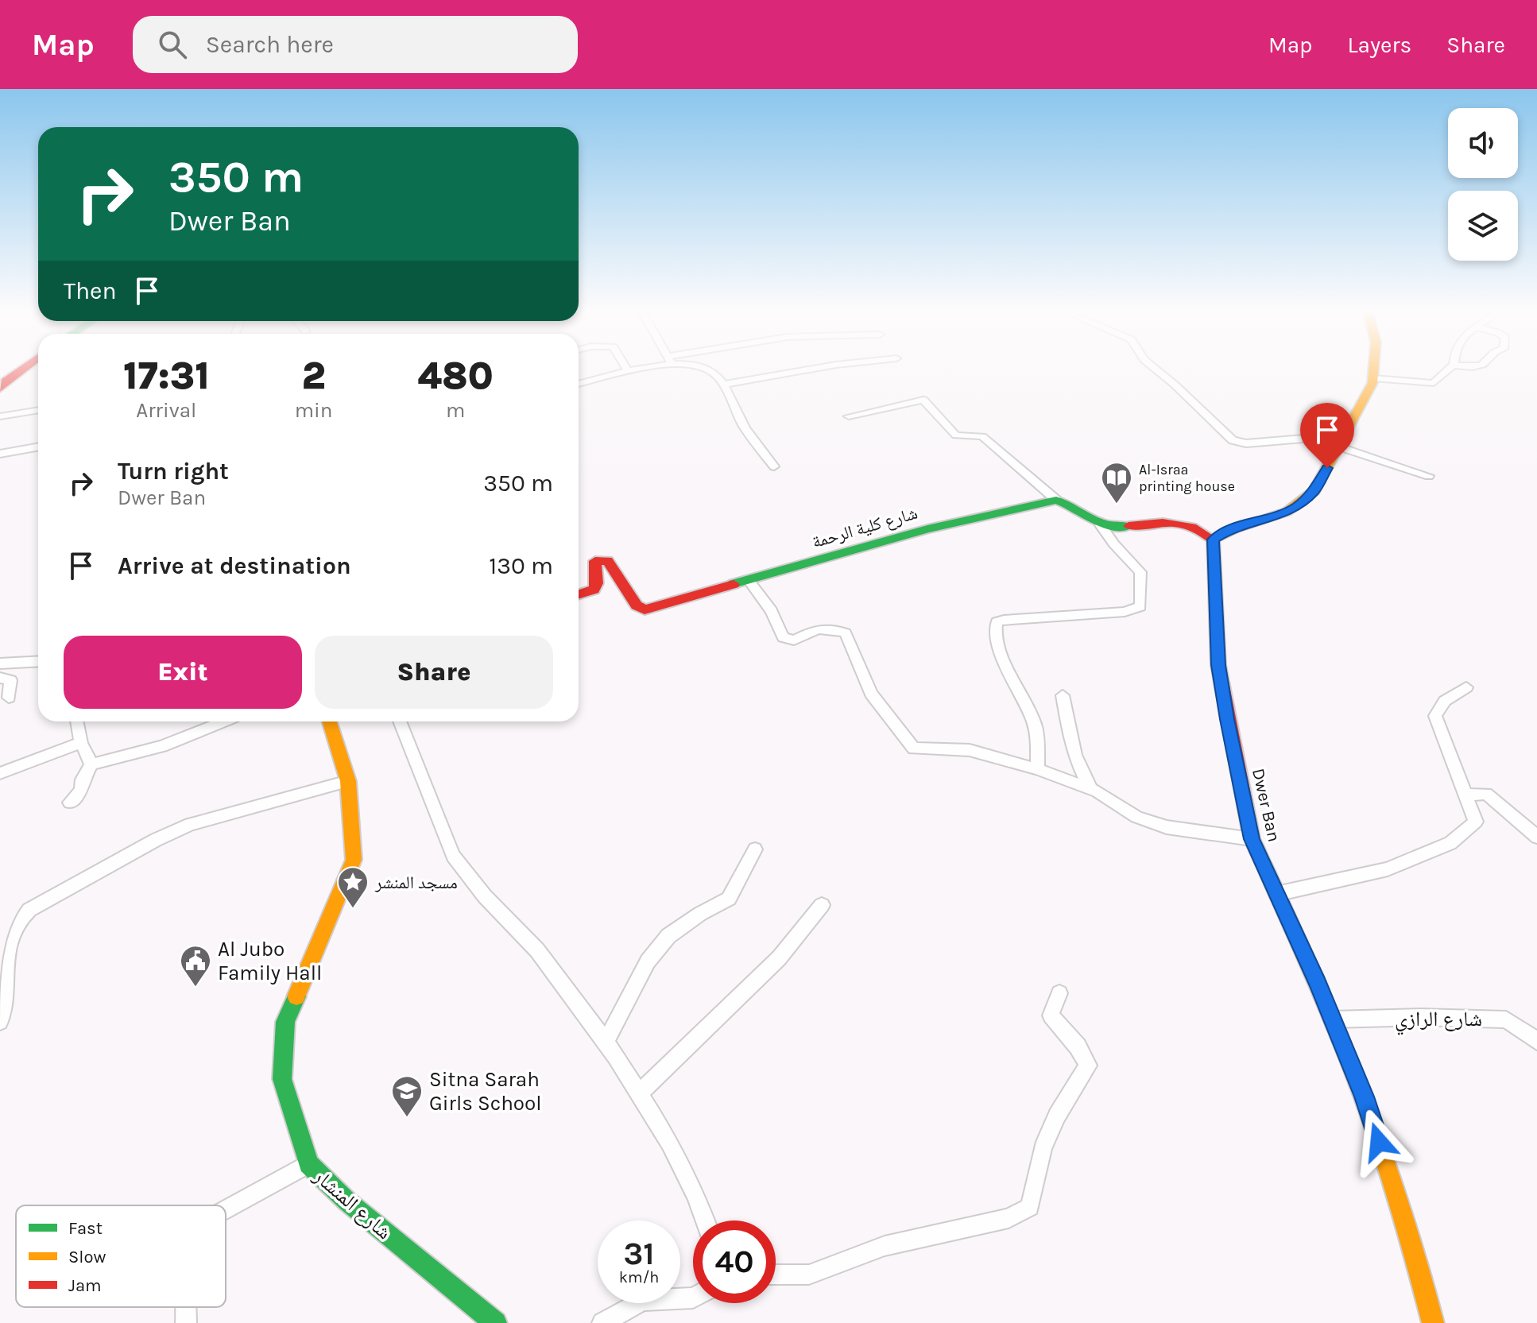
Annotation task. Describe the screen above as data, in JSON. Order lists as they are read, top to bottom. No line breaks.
{"streets":{"street":["شارع كلية الرحمة","Dwer Ban","شارع الرازي","شارع المنشار"]},"crossings":[["Dwer Ban","شارع الرازي"]],"places":{"library":["Al-Israa printing house"],"place":["مسجد المنشر"],"public building":["Al Jubo Family Hall"],"school or university":["Sitna Sarah Girls School"]},"legend":["Fast","Slow","Jam"],"page":{"header":"Map","search":"Search here","nav":["Map","Layers","Share"],"turn":["350 m","Dwer Ban"],"then":"Then","eta":["17:31","Arrival","2","min","480","m"],"list":[{"name":"Turn right","note":"Dwer Ban","value":"350 m"},{"name":"Arrive at destination","value":"130 m"}],"buttons":["Exit","Share"],"speed":"31 km/h","limit":"40"}}
